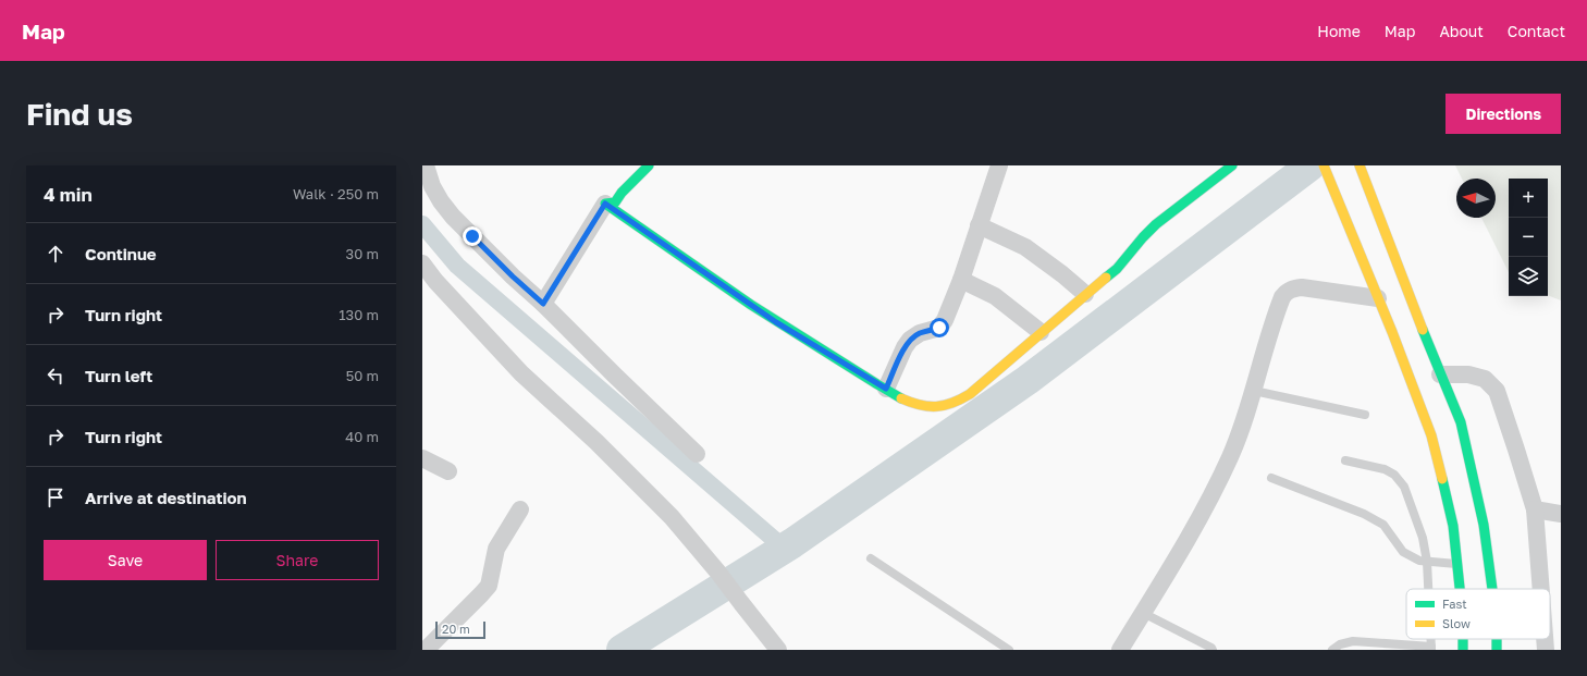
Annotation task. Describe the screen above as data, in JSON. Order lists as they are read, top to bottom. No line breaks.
{"legend":["Fast","Slow"],"scale_bar":"20 m","north":"left","page":{"header":"Map","nav":["Home","Map","About","Contact"],"buttons":["Directions",["Save","Share"]],"title":"Find us","heading":["4 min","Walk · 250 m"],"map_buttons":["+","−"],"list":[["Continue","30 m"],["Turn right","130 m"],["Turn left","50 m"],["Turn right","40 m"],"Arrive at destination"],"scale":"20 m"}}
